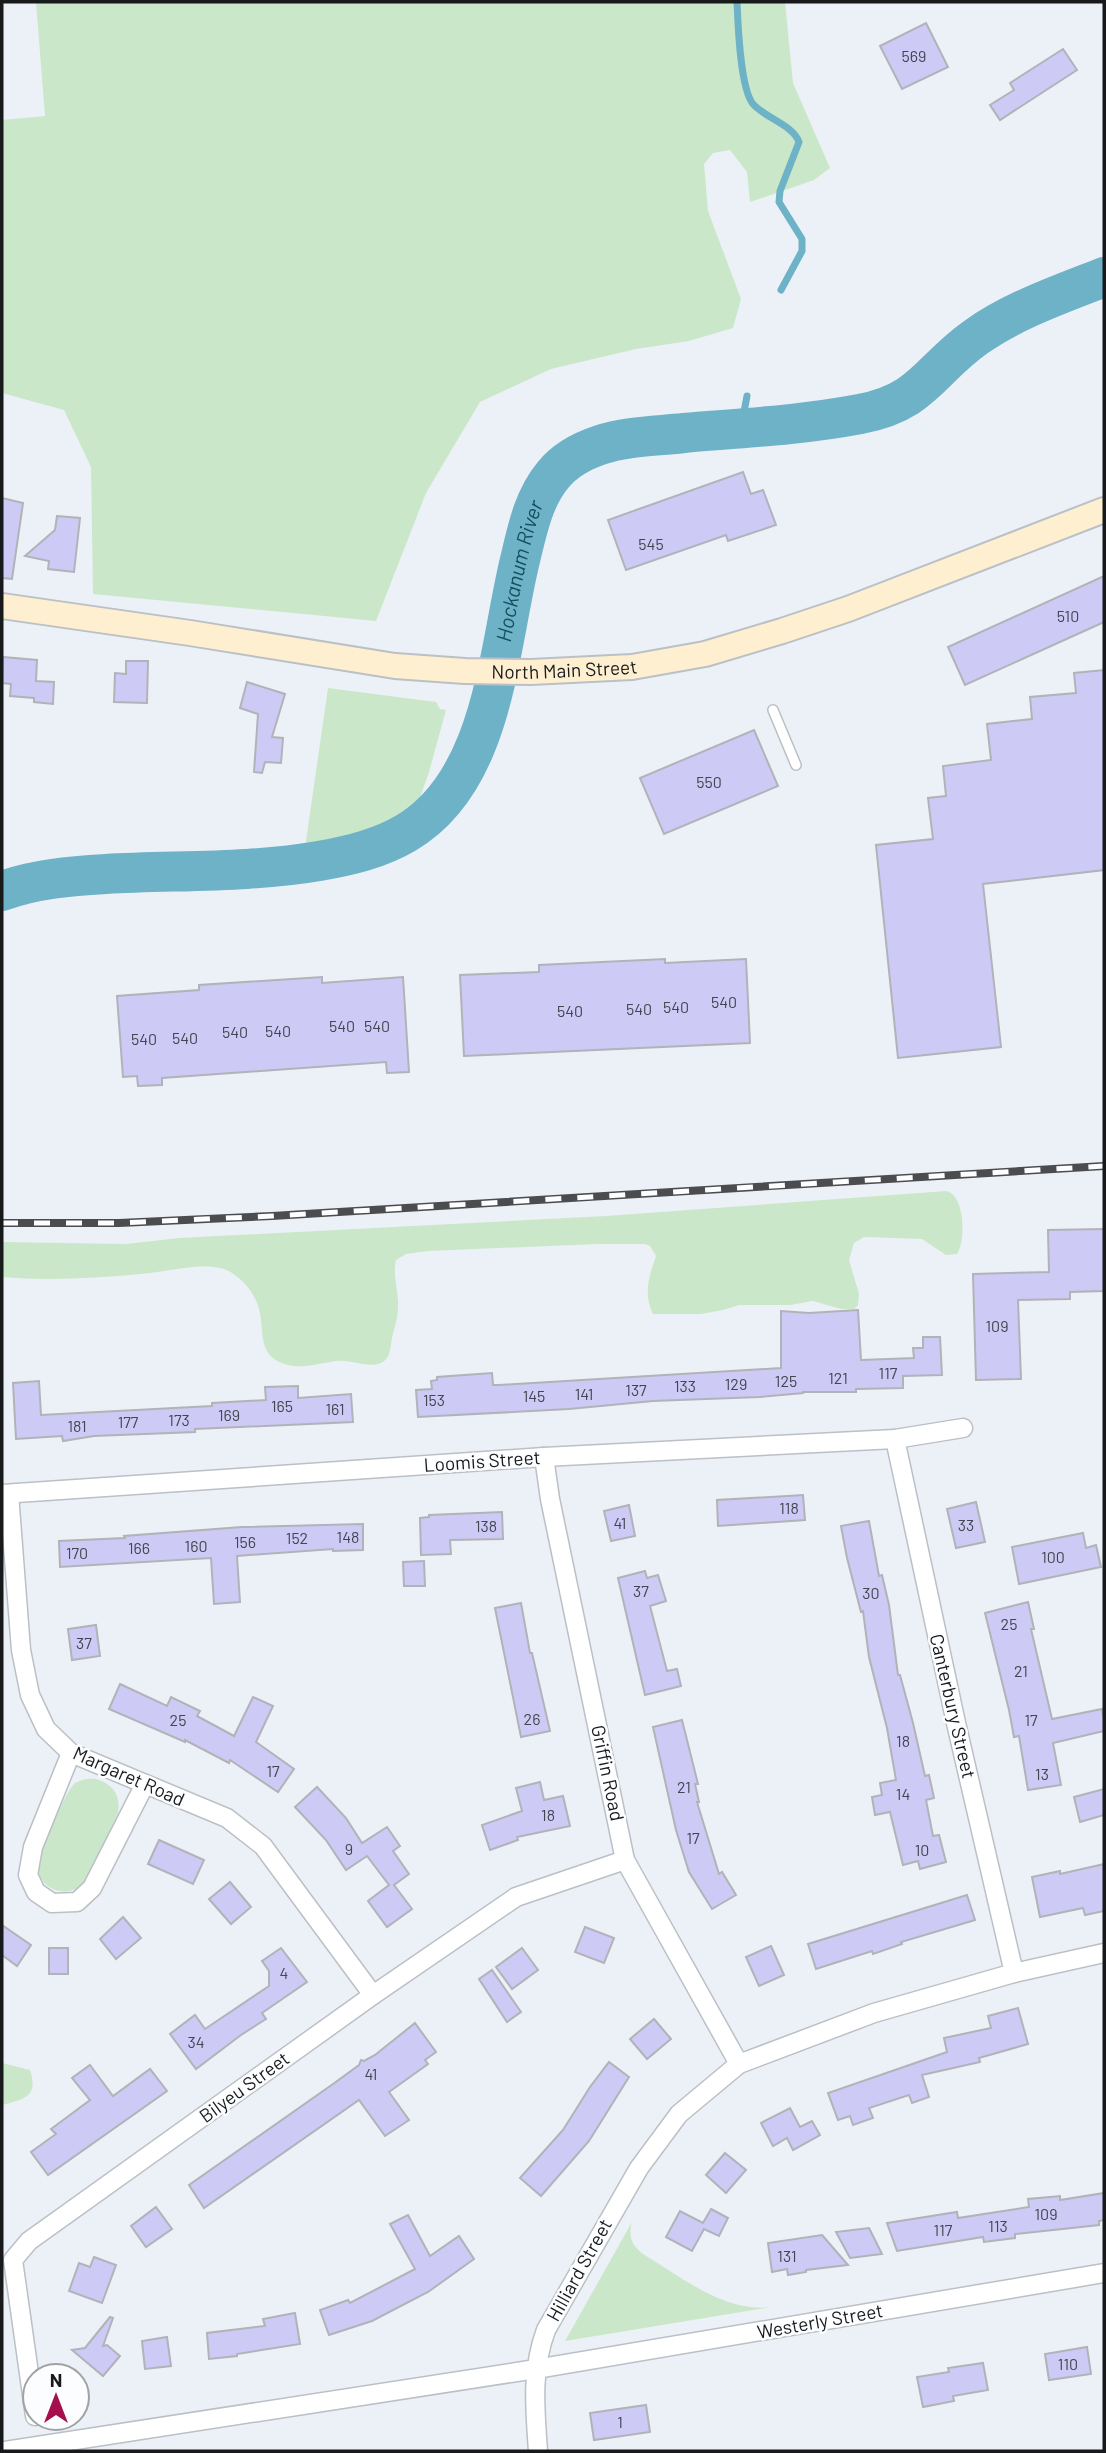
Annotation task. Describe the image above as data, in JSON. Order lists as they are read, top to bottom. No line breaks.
{"streets":{"main road":["North Main Street"],"street":["Loomis Street","Canterbury Street","Griffin Road","Margaret Road","Bilyeu Street","Hilliard Street","Westerly Street"]},"crossings":[["Loomis Street","Canterbury Street"],["Loomis Street","Griffin Road"],["Loomis Street","Margaret Road"],["Canterbury Street","Hilliard Street"],["Griffin Road","Bilyeu Street"],["Griffin Road","Hilliard Street"],["Margaret Road","Bilyeu Street"],["Hilliard Street","Westerly Street"]],"water":["Hockanum River"],"house_numbers":["569","545","510","550","540","540","540","540","540","540","540","540","540","540","109","117","121","125","129","133","137","141","145","153","165","161","169","173","177","181","118","41","33","138","148","152","156","160","166","170","100","37","30","25","37","21","26","25","17","18","17","13","21","14","18","17","9","10","4","34","41","109","113","117","131","110","1"],"north":"top"}
